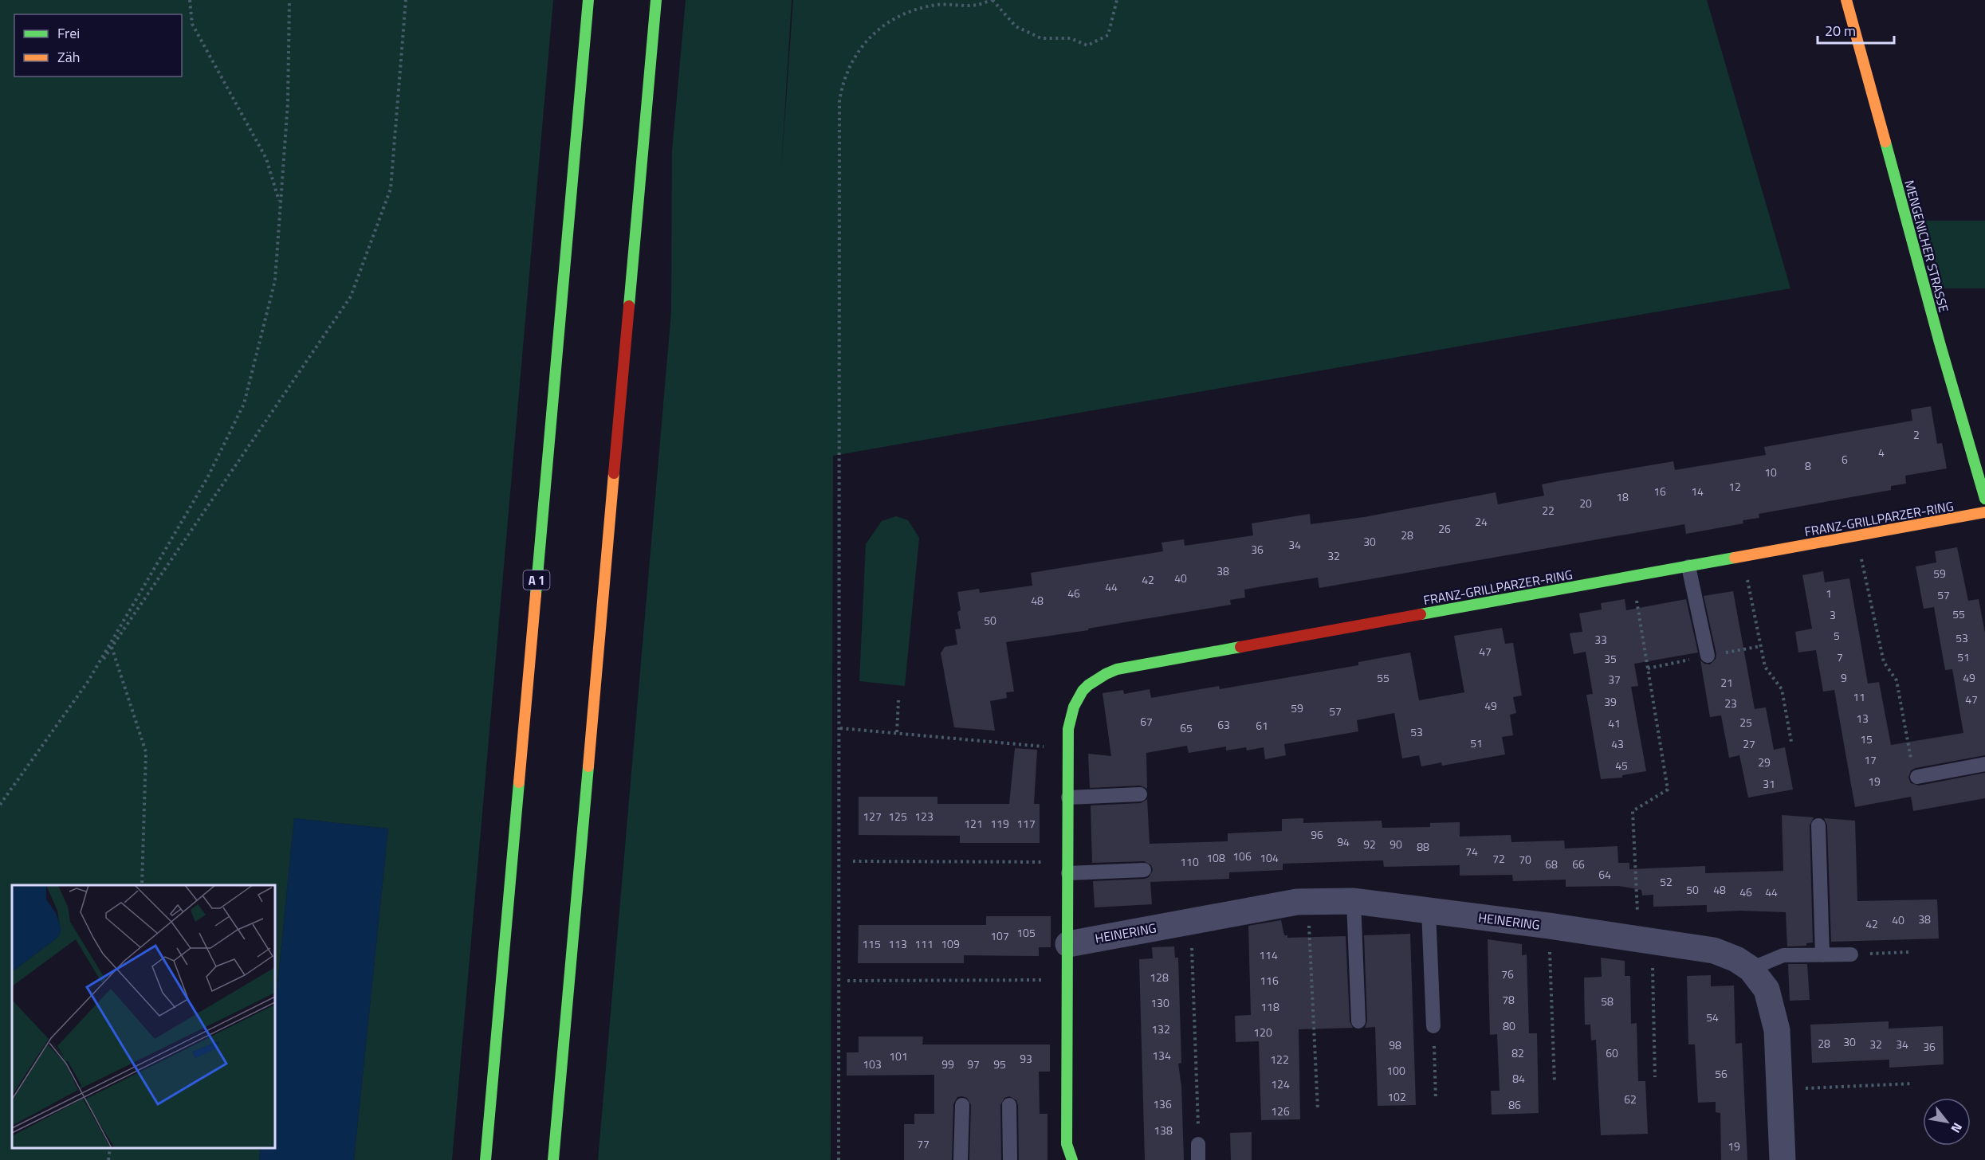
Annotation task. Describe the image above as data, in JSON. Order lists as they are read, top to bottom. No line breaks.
{"streets":{"main road":["MENGENICHER STRASSE","FRANZ-GRILLPARZER-RING","A 1"],"street":["HEINERING"]},"house_numbers":["2","4","6","8","10","12","16","14","18","20","22","24","26","28","30","34","36","32","38","59","40","42","44","46","1","57","48","55","3","50","5","53","33","47","7","51","35","55","9","49","37","21","11","47","39","23","49","59","57","13","67","25","41","63","61","65","53","15","51","43","27","17","29","45","19","31","127","125","123","121","119","117","96","94","92","90","88","74","106","108","104","72","70","110","68","66","64","52","50","48","46","44","38","40","42","105","107","115","113","111","109","114","76","128","116","78","58","130","118","54","80","132","120","30","28","32","34","98","36","82","60","134","101","93","122","103","99","97","95","100","56","84","124","102","62","136","86","126","138","77","19"],"legend":["Frei","Zäh"],"scale_bar":"20 m","north":"bottom right"}
